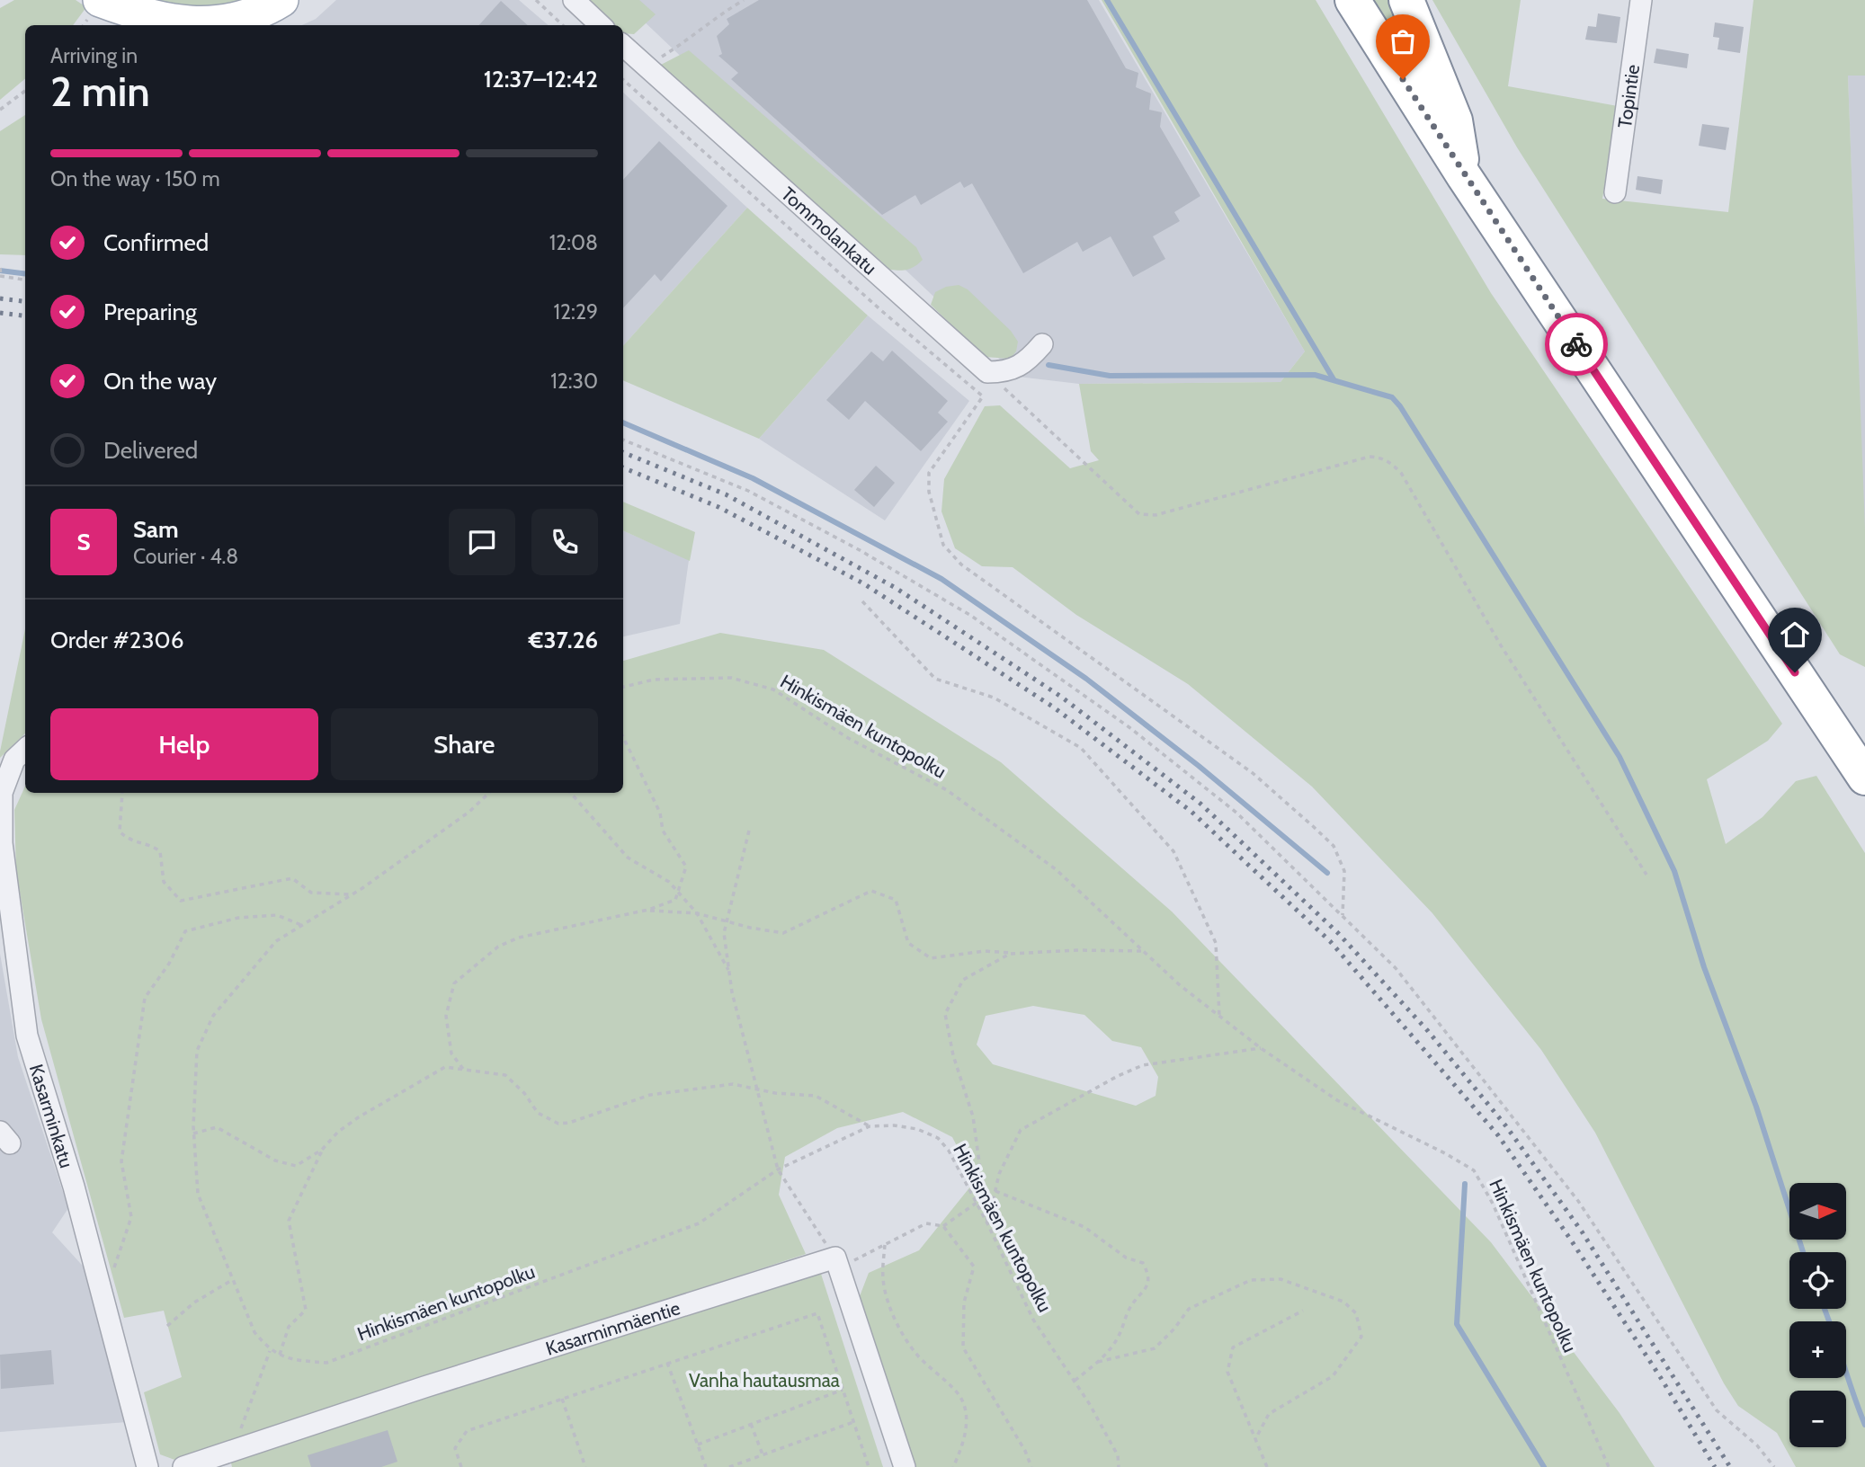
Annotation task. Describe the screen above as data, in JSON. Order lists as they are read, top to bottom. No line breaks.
{"streets":{"street":["Topintie","Tommolankatu","Kasarminkatu","Kasarminmäentie"],"path":["Hinkismäen kuntopolku"]},"parks":["Vanha hautausmaa"],"north":"right","page":{"heading":["2 min","Arriving in","12:37–12:42"],"panel":["Sam","Courier · 4.8","Order #2306","€37.26"],"bar":"On the way · 150 m","list":[["Confirmed","12:08"],["Preparing","12:29"],["On the way","12:30"],"Delivered"],"round":"S","buttons":["Help","Share"],"map_buttons":["+","−"]}}
